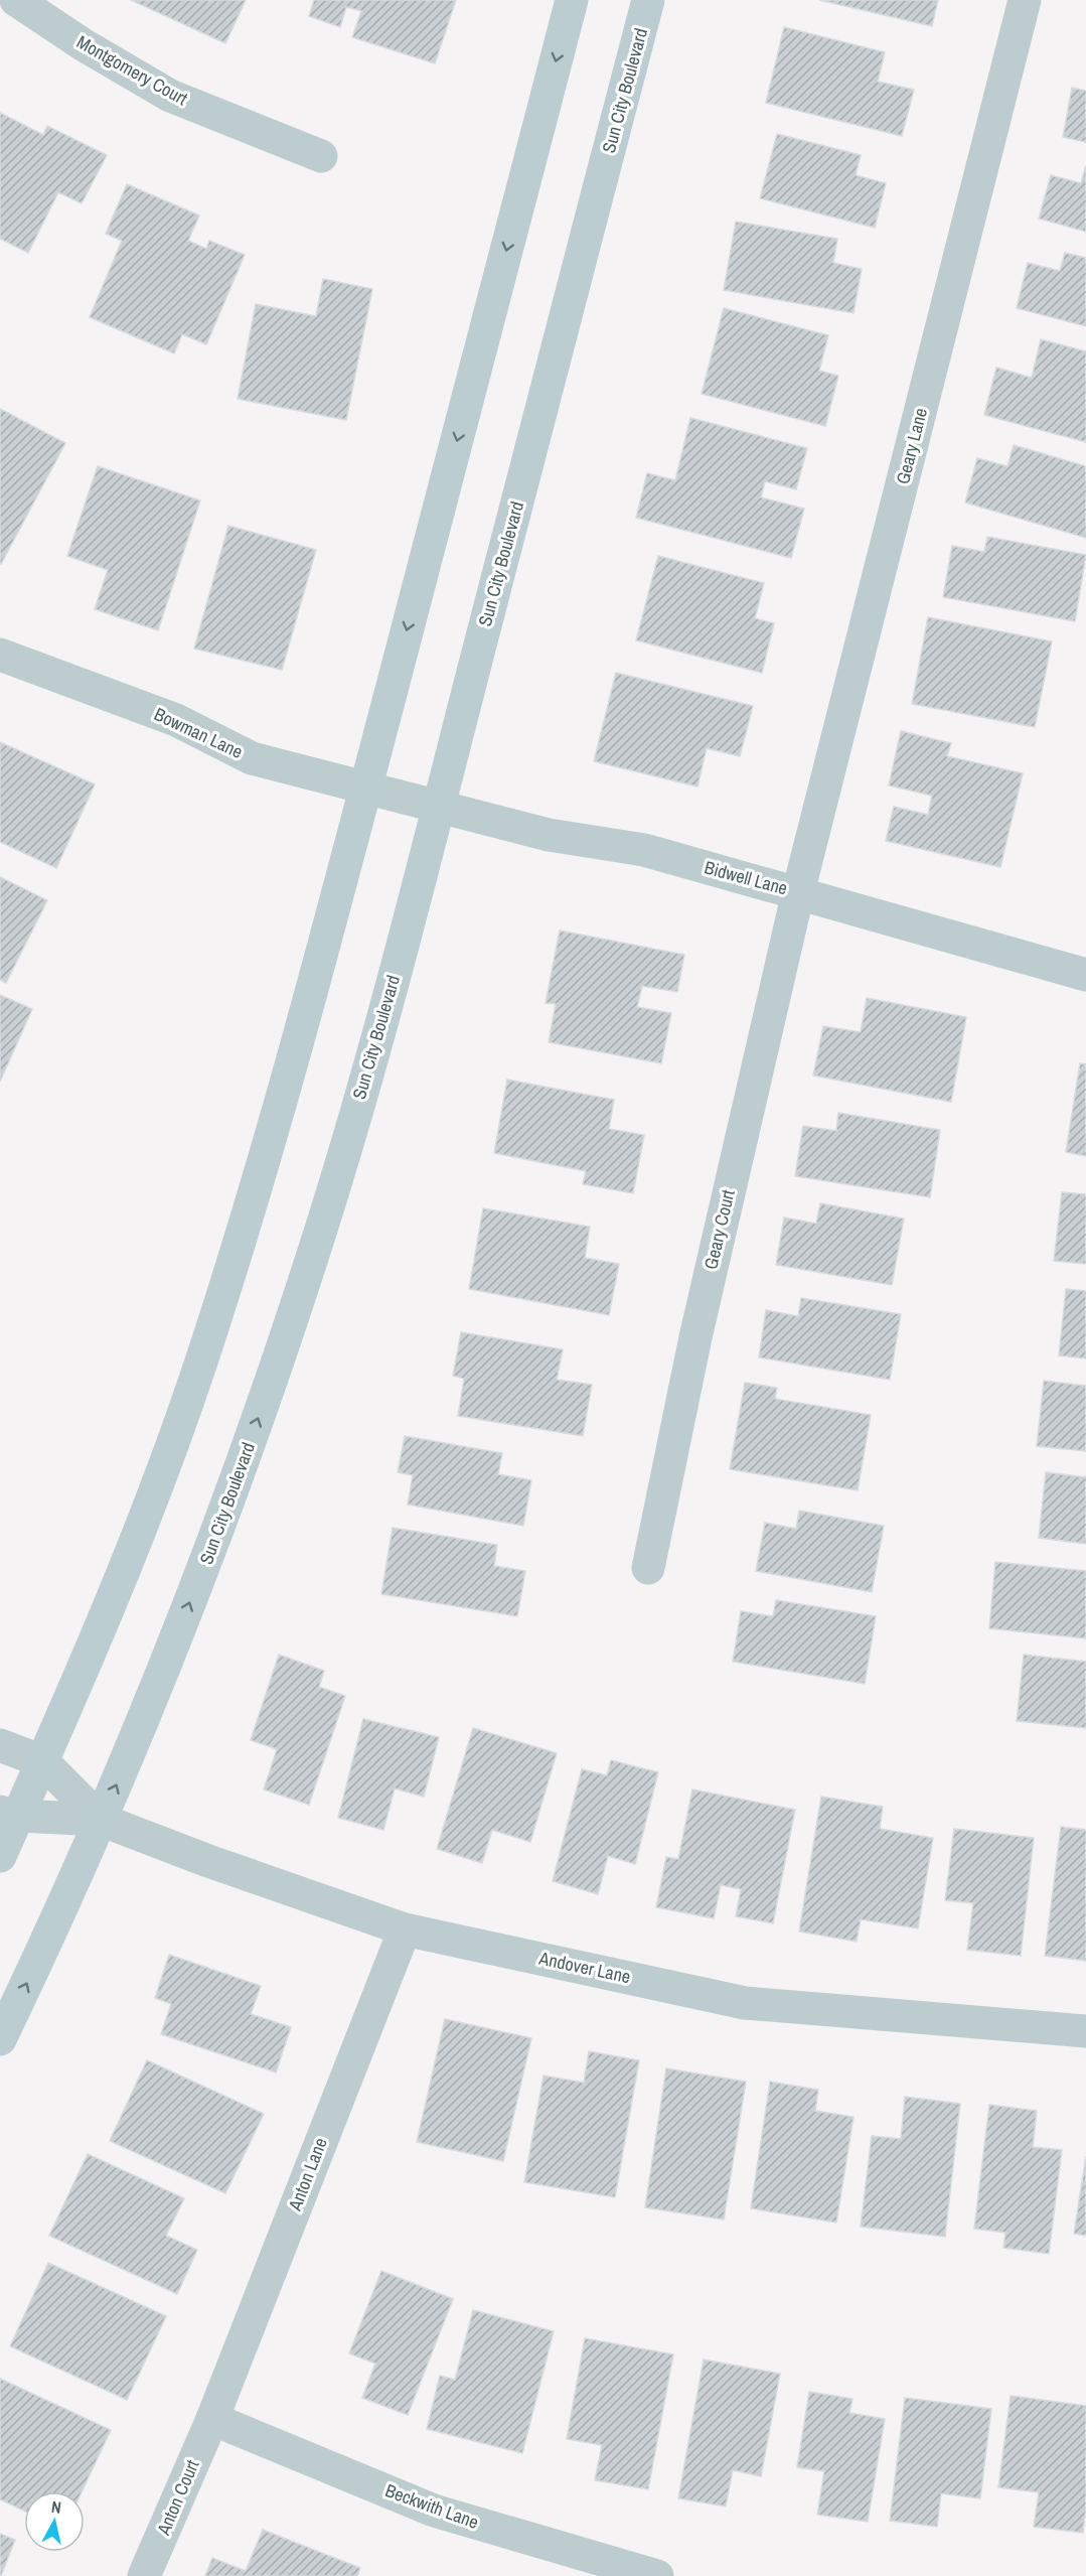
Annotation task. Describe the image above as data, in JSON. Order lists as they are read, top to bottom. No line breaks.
{"streets":{"street":["Montgomery Court","Sun City Boulevard","Geary Lane","Bowman Lane","Bidwell Lane","Geary Court","Andover Lane","Anton Lane","Anton Court","Beckwith Lane"]},"crossings":[["Sun City Boulevard","Bidwell Lane"],["Sun City Boulevard","Andover Lane"],["Geary Lane","Bidwell Lane"],["Geary Lane","Geary Court"],["Bowman Lane","Bidwell Lane"],["Bidwell Lane","Geary Court"],["Andover Lane","Anton Lane"],["Anton Lane","Anton Court"],["Anton Lane","Beckwith Lane"],["Anton Court","Beckwith Lane"]],"north":"top"}
